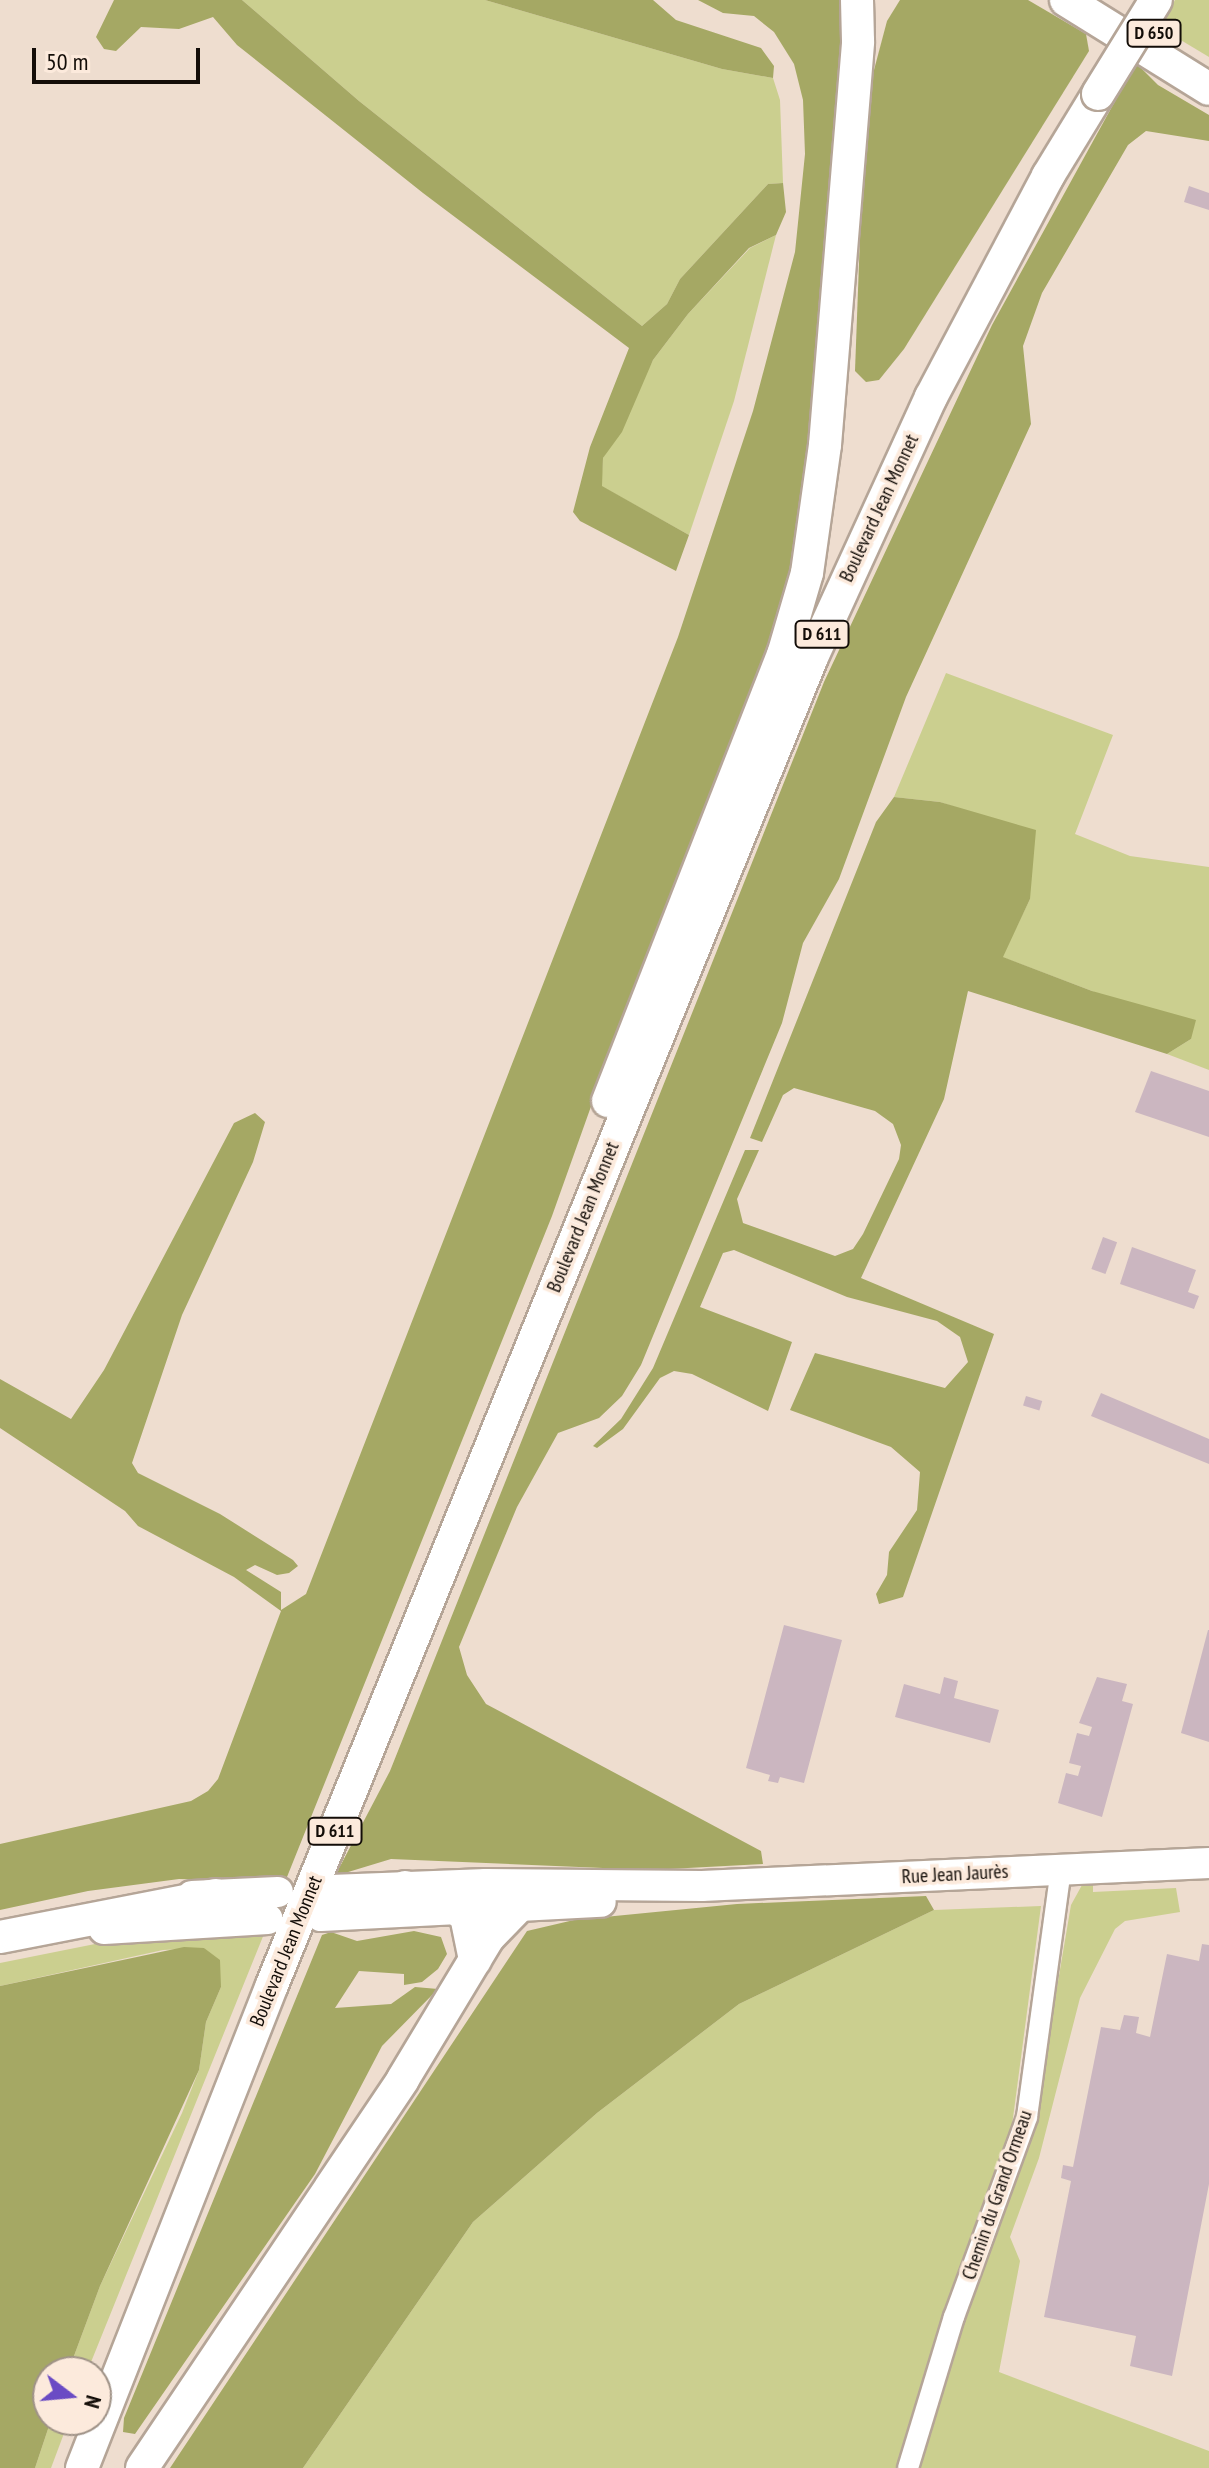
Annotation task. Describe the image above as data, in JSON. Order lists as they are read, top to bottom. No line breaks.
{"streets":{"main road":["D 650","Boulevard Jean Monnet","D 611"],"street":["Rue Jean Jaurès","Chemin du Grand Ormeau"]},"crossings":[["Rue Jean Jaurès","Chemin du Grand Ormeau"]],"scale_bar":"50 m","north":"right"}
